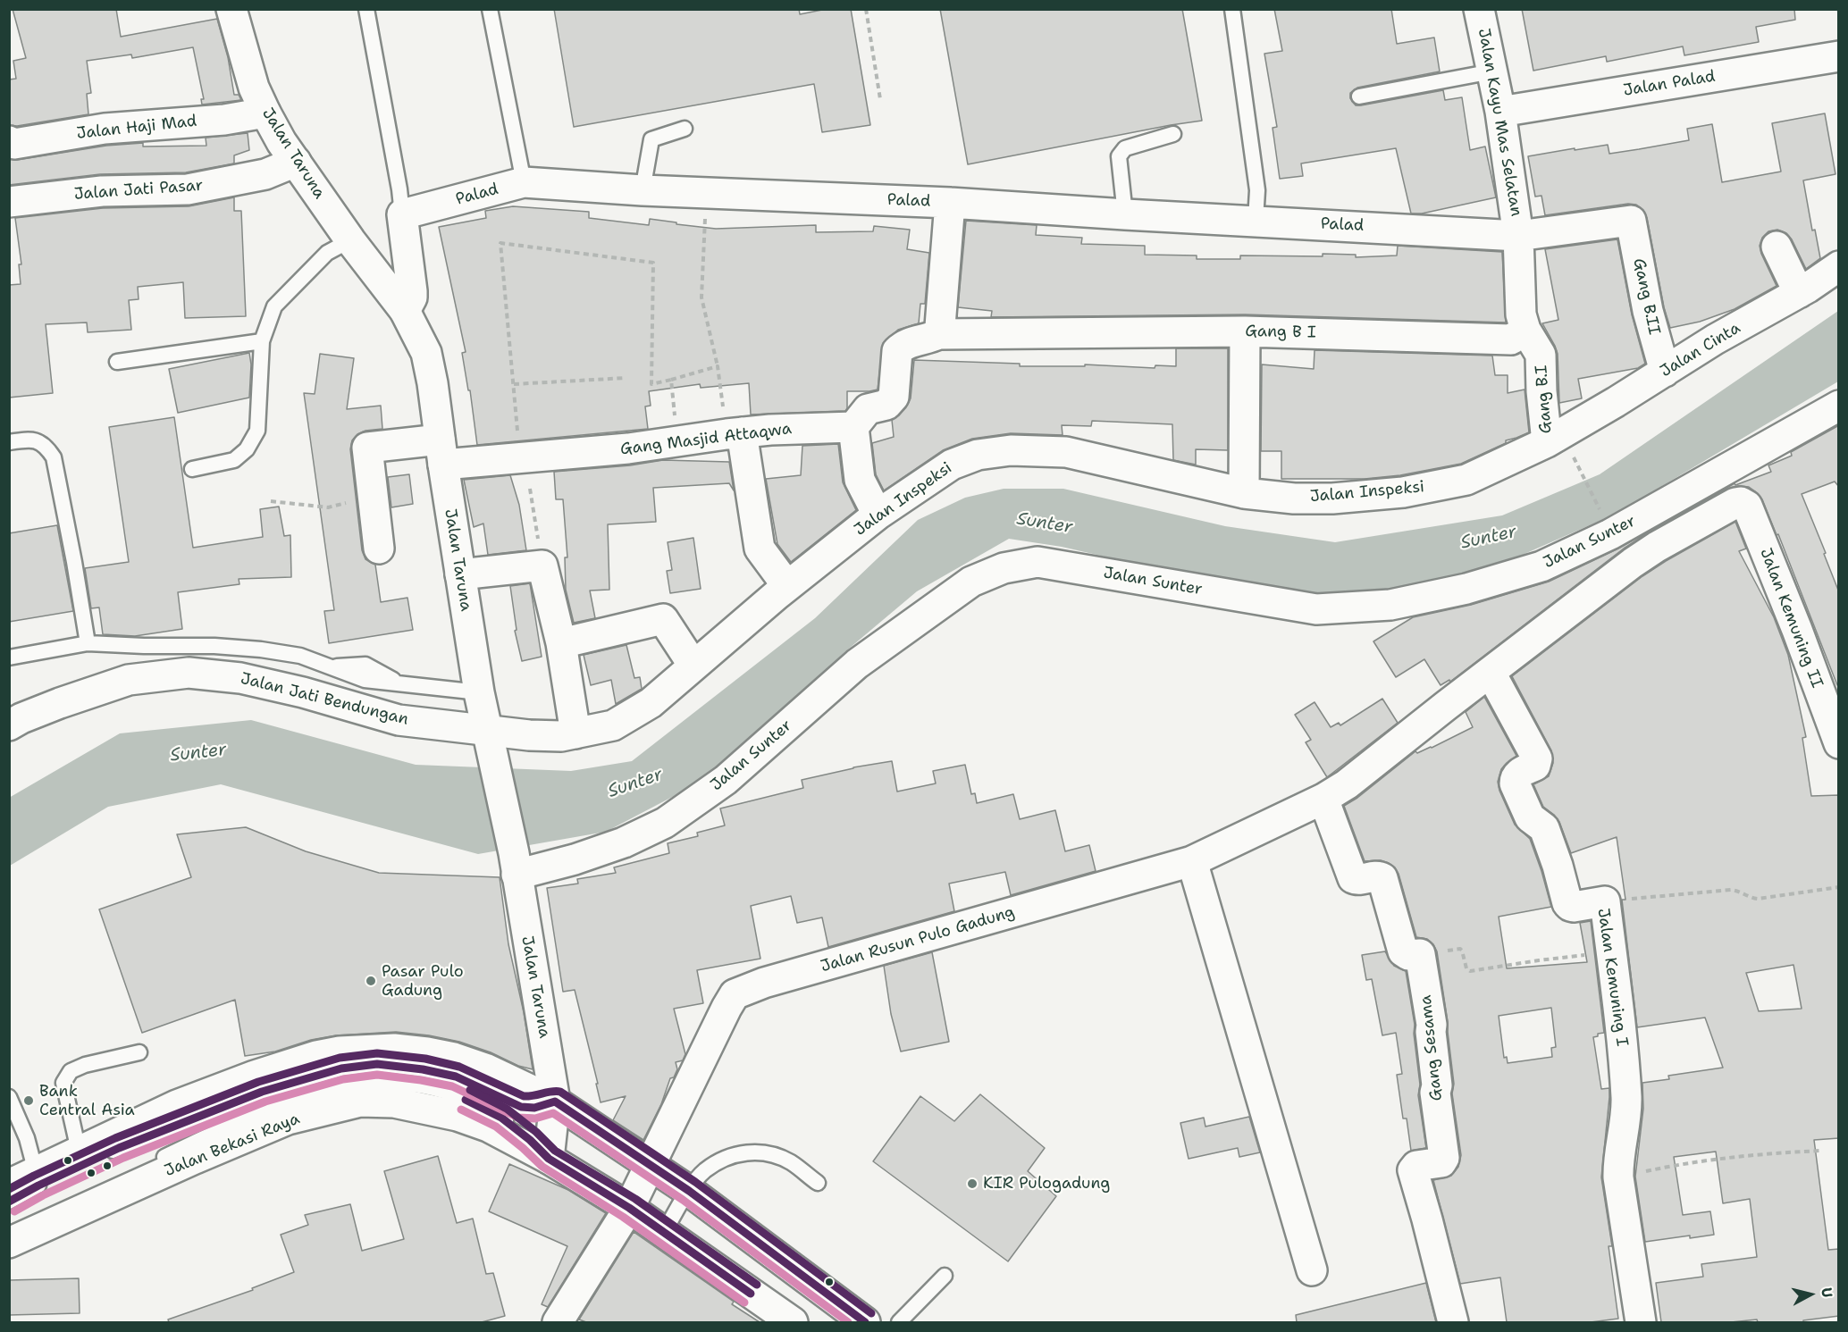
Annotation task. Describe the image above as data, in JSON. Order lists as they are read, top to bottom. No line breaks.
{"streets":{"street":["Jalan Palad","Jalan Kayu Mas Selatan","Jalan Haji Mad","Jalan Taruna","Jalan Jati Pasar","Palad","Gang B.II","Gang B I","Jalan Cinta","Gang B.I","Gang Masjid Attaqwa","Jalan Inspeksi","Jalan Sunter","Jalan Kemuning II","Jalan Jati Bendungan","Jalan Rusun Pulo Gadung","Jalan Kemuning I","Gang Sesama","Jalan Bekasi Raya"]},"crossings":[["Jalan Palad","Jalan Kayu Mas Selatan"],["Jalan Kayu Mas Selatan","Palad"],["Jalan Haji Mad","Jalan Taruna"],["Jalan Taruna","Jalan Jati Pasar"],["Jalan Taruna","Gang Masjid Attaqwa"],["Jalan Taruna","Jalan Inspeksi"],["Jalan Taruna","Jalan Sunter"],["Jalan Taruna","Jalan Jati Bendungan"],["Jalan Taruna","Jalan Bekasi Raya"],["Palad","Gang B.II"],["Gang B.II","Jalan Cinta"],["Gang B I","Gang B.I"],["Jalan Cinta","Gang B.I"],["Jalan Cinta","Jalan Inspeksi"],["Gang B.I","Jalan Inspeksi"],["Jalan Inspeksi","Jalan Jati Bendungan"],["Jalan Kemuning II","Jalan Rusun Pulo Gadung"],["Jalan Rusun Pulo Gadung","Jalan Kemuning I"],["Jalan Rusun Pulo Gadung","Jalan Bekasi Raya"]],"water":["Sunter"],"places":["Pasar Pulo Gadung","Bank Central Asia","KIR Pulogadung"],"north":"right"}
